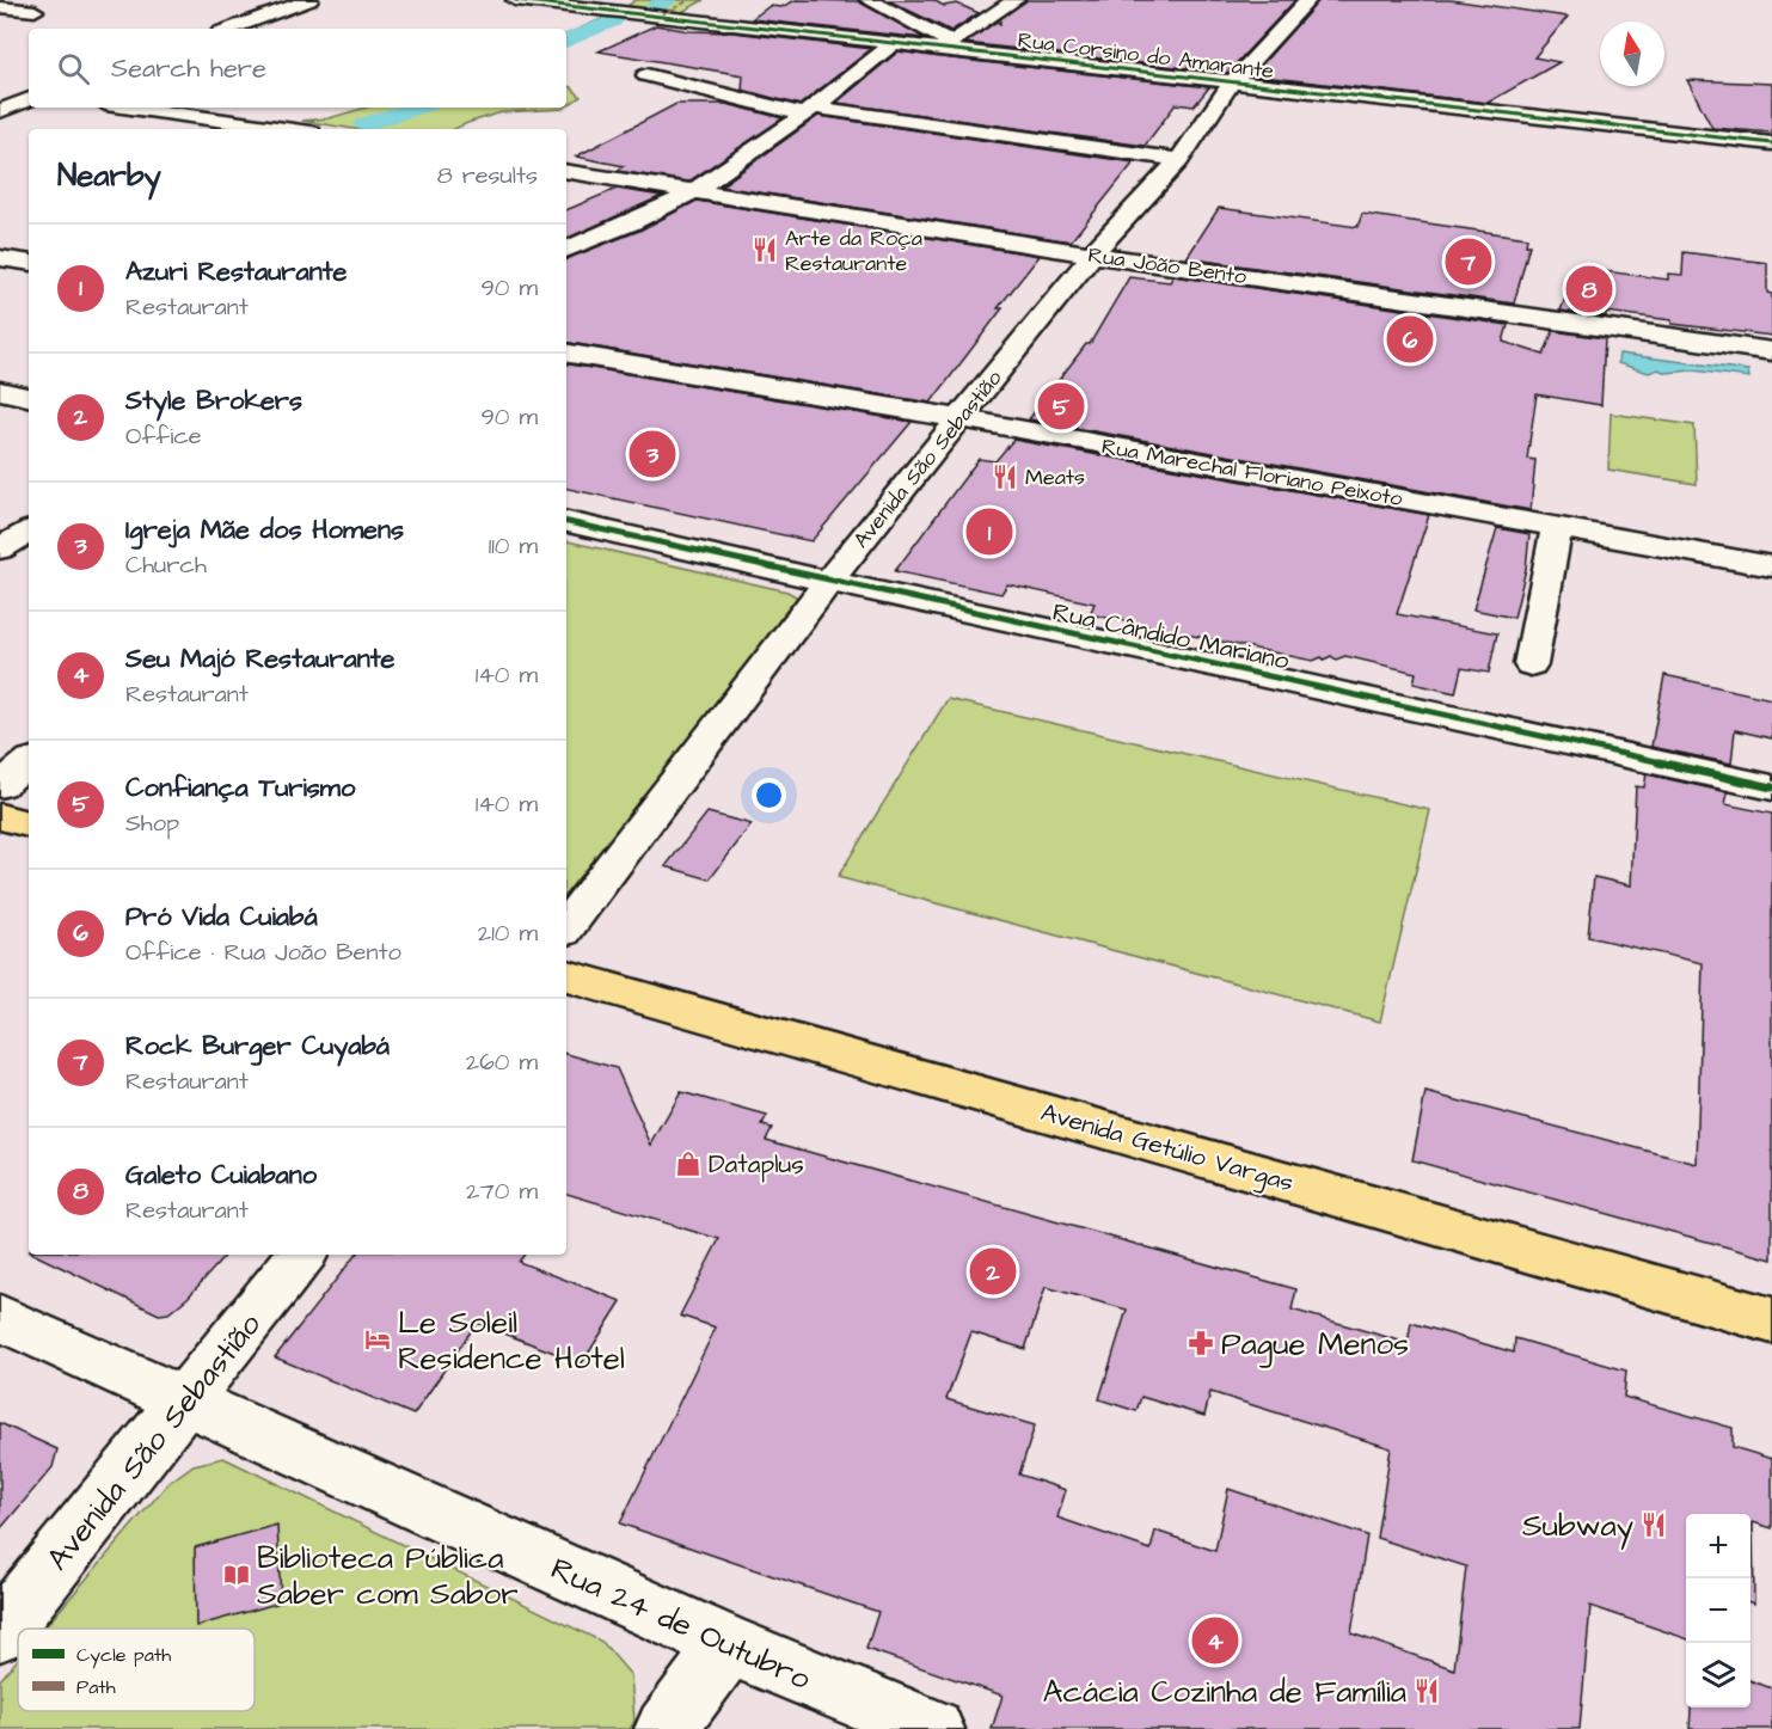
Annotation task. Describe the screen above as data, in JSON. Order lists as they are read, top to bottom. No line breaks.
{"streets":{"main road":["Avenida Getúlio Vargas"],"street":["Rua Corsino do Amarante","Rua João Bento","Avenida São Sebastião","Rua Marechal Floriano Peixoto","Rua Cândido Mariano","Rua 24 de Outubro"]},"crossings":[["Rua Corsino do Amarante","Avenida São Sebastião"],["Rua João Bento","Avenida São Sebastião"],["Avenida São Sebastião","Rua Marechal Floriano Peixoto"],["Avenida São Sebastião","Rua Cândido Mariano"],["Avenida São Sebastião","Rua 24 de Outubro"]],"places":{"restaurant":["Arte da Roça Restaurante","Meats","Subway","Acácia Cozinha de Família"],"shop":["Dataplus"],"hotel":["Le Soleil Residence Hotel"],"pharmacy":["Pague Menos"],"library":["Biblioteca Pública Saber com Sabor"]},"legend":["Cycle path","Path"],"north":"top","page":{"search":"Search here","heading":["Nearby","8 results"],"list":[{"mark":"1","name":"Azuri Restaurante","note":"Restaurant","value":"90 m"},{"mark":"2","name":"Style Brokers","note":"Office","value":"90 m"},{"mark":"3","name":"Igreja Mãe dos Homens","note":"Church","value":"110 m"},{"mark":"4","name":"Seu Majó Restaurante","note":"Restaurant","value":"140 m"},{"mark":"5","name":"Confiança Turismo","note":"Shop","value":"140 m"},{"mark":"6","name":"Pró Vida Cuiabá","note":"Office · Rua João Bento","value":"210 m"},{"mark":"7","name":"Rock Burger Cuyabá","note":"Restaurant","value":"260 m"},{"mark":"8","name":"Galeto Cuiabano","note":"Restaurant","value":"270 m"}],"pins":["7","8","6","5","3","1","2","4"],"map_buttons":["+","−"]}}
